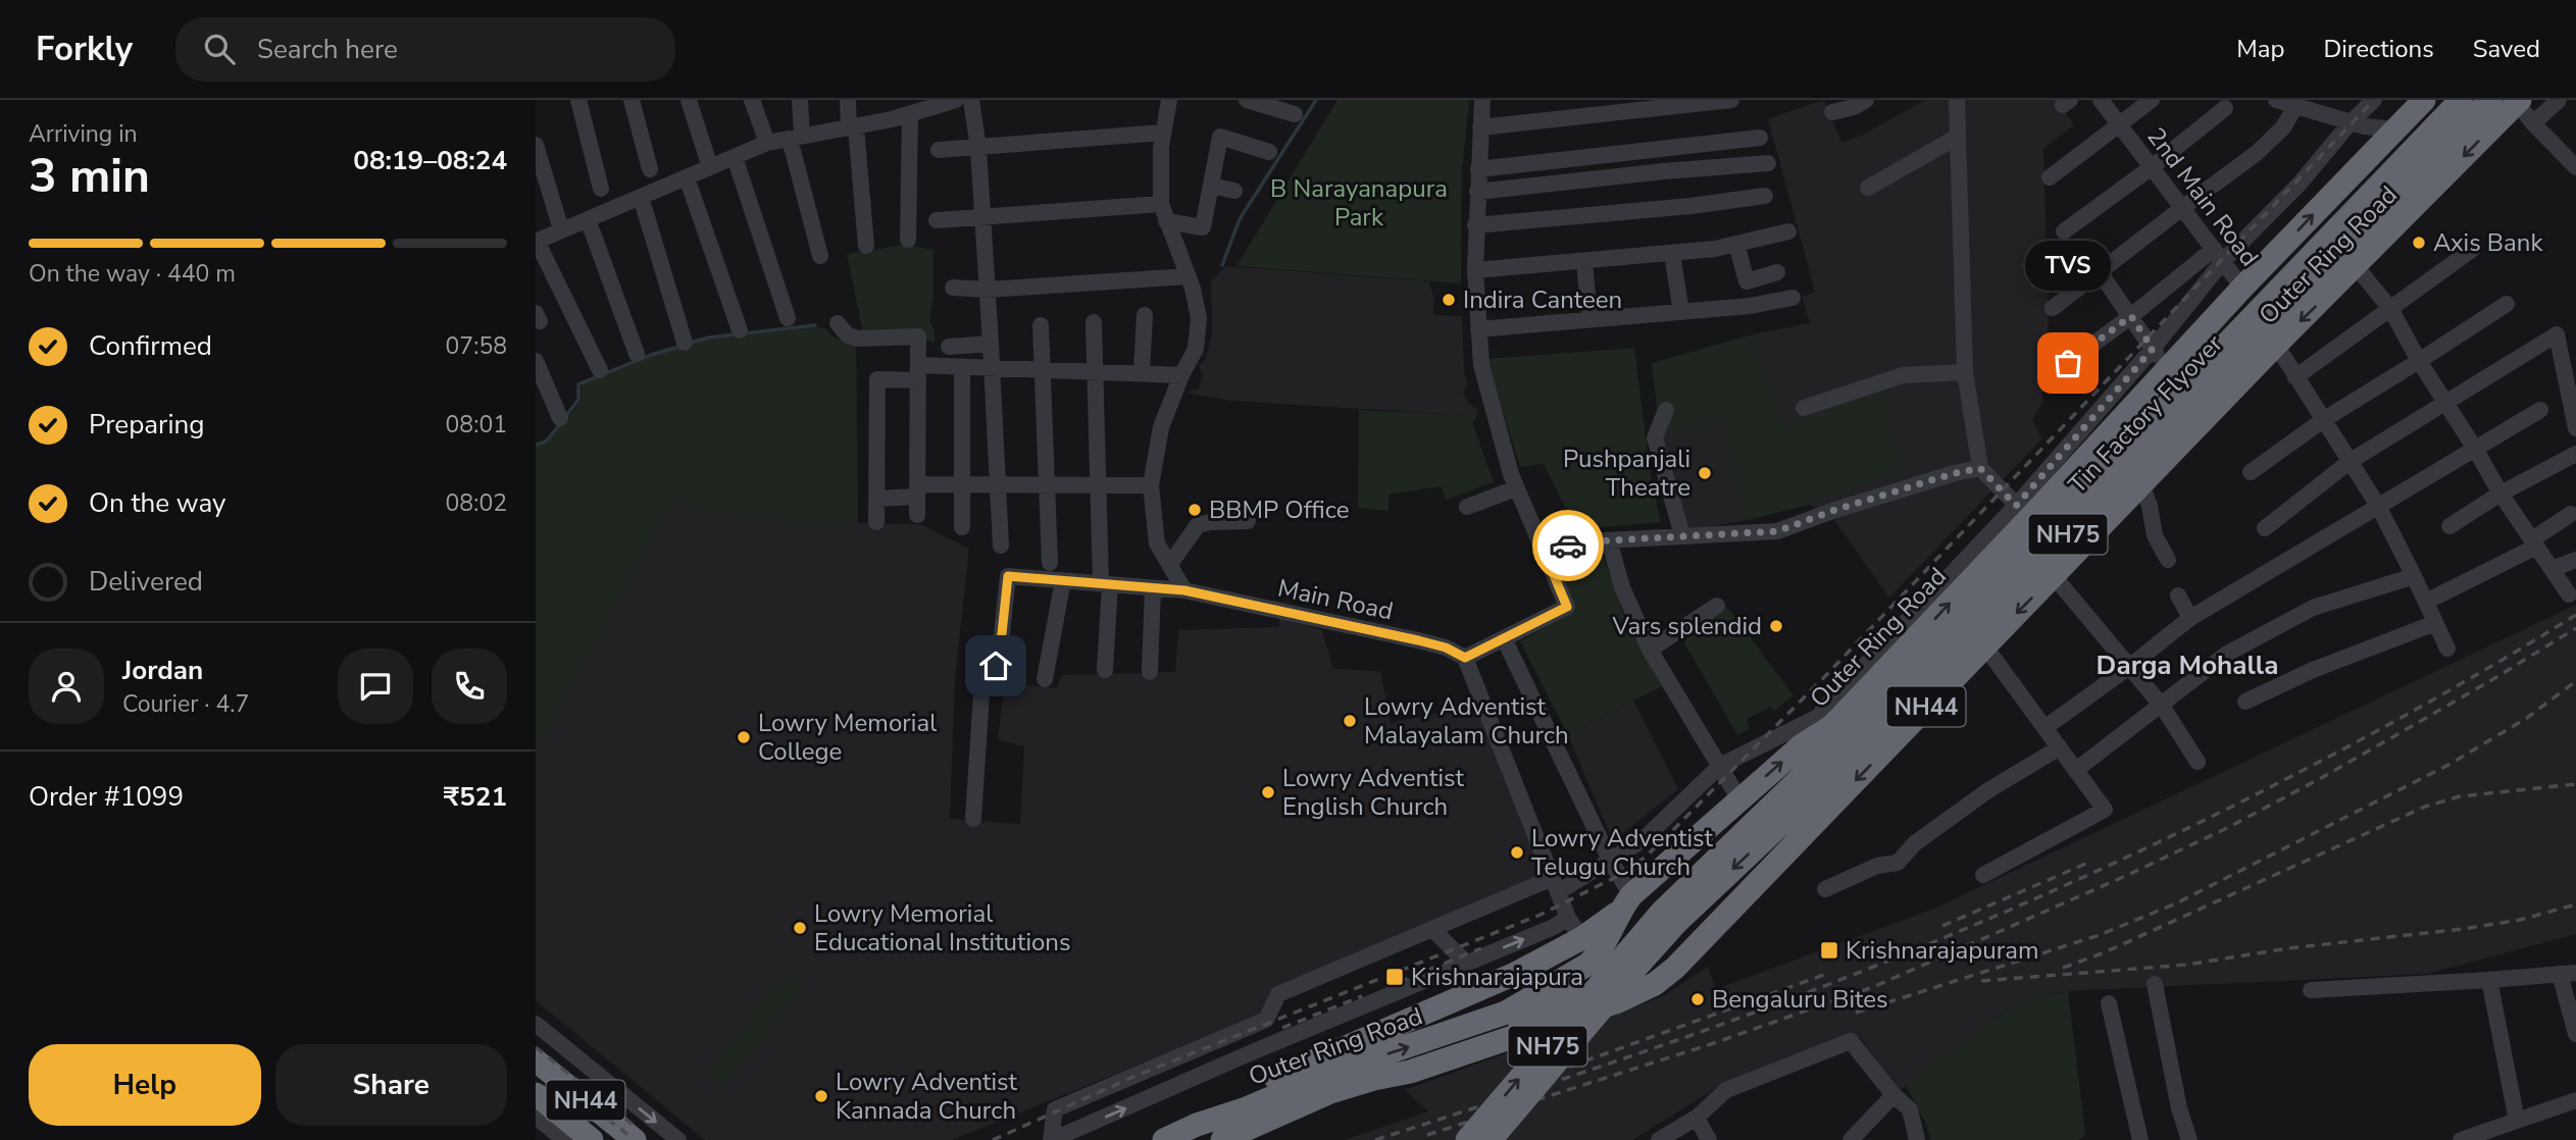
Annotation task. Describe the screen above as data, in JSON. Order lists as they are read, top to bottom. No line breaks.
{"streets":{"highway":["Outer Ring Road","Tin Factory Flyover","NH75","NH44"],"street":["2nd Main Road","Main Road"]},"crossings":[["2nd Main Road","Outer Ring Road"]],"districts":["Darga Mohalla"],"parks":["B Narayanapura Park"],"places":{"other":["Axis Bank","Indira Canteen","TVS","Pushpanjali Theatre","BBMP Office","Vars splendid","Lowry Adventist Malayalam Church","Lowry Memorial College","Lowry Adventist English Church","Lowry Adventist Telugu Church","Lowry Memorial Educational Institutions","Bengaluru Bites","Lowry Adventist Kannada Church"],"transit":["Krishnarajapuram","Krishnarajapura"]},"page":{"header":"Forkly","search":"Search here","nav":["Map","Directions","Saved"],"heading":["3 min","Arriving in","08:19–08:24"],"panel":["Jordan","Courier · 4.7","Order #1099","₹521"],"bar":"On the way · 440 m","bubble":"TVS","list":[["Confirmed","07:58"],["Preparing","08:01"],["On the way","08:02"],"Delivered"],"buttons":["Help","Share"]}}
